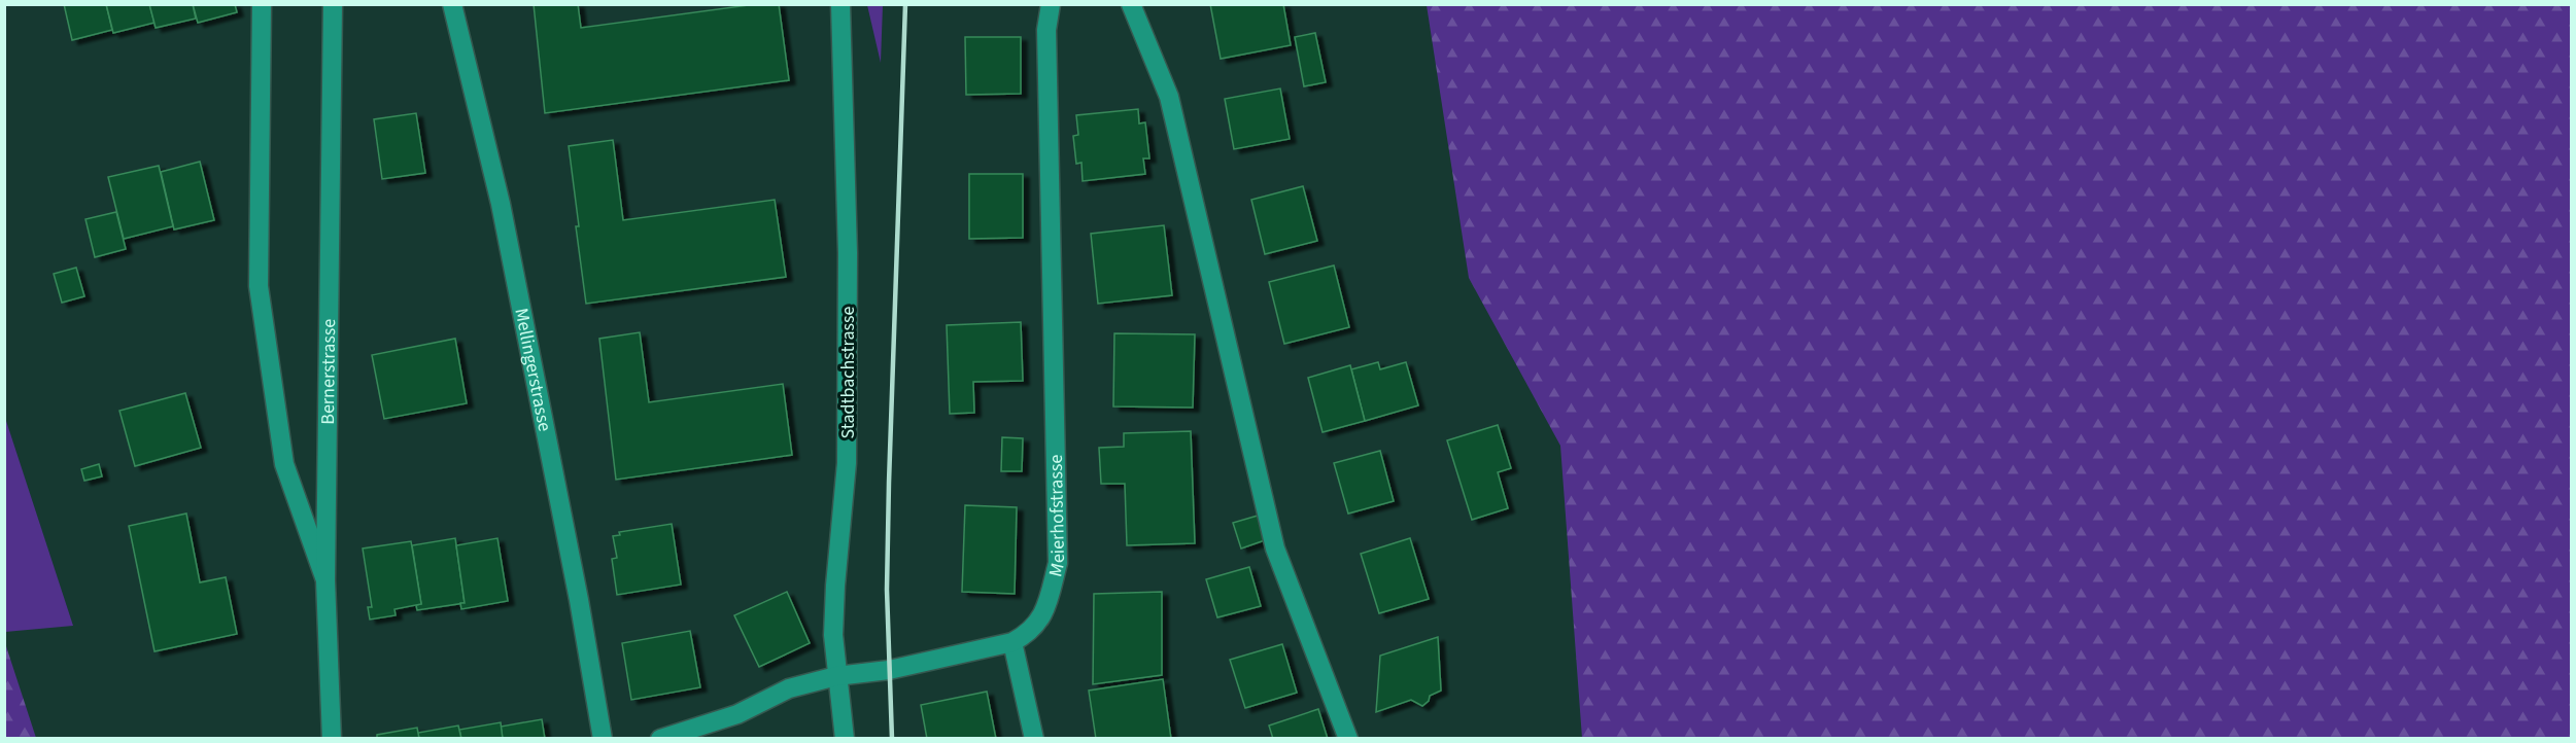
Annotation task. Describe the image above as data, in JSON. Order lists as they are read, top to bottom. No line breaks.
{"streets":{"street":["Mellingerstrasse","Bernerstrasse","Stadtbachstrasse","Meierhofstrasse"]},"crossings":[["Stadtbachstrasse","Meierhofstrasse"]]}
